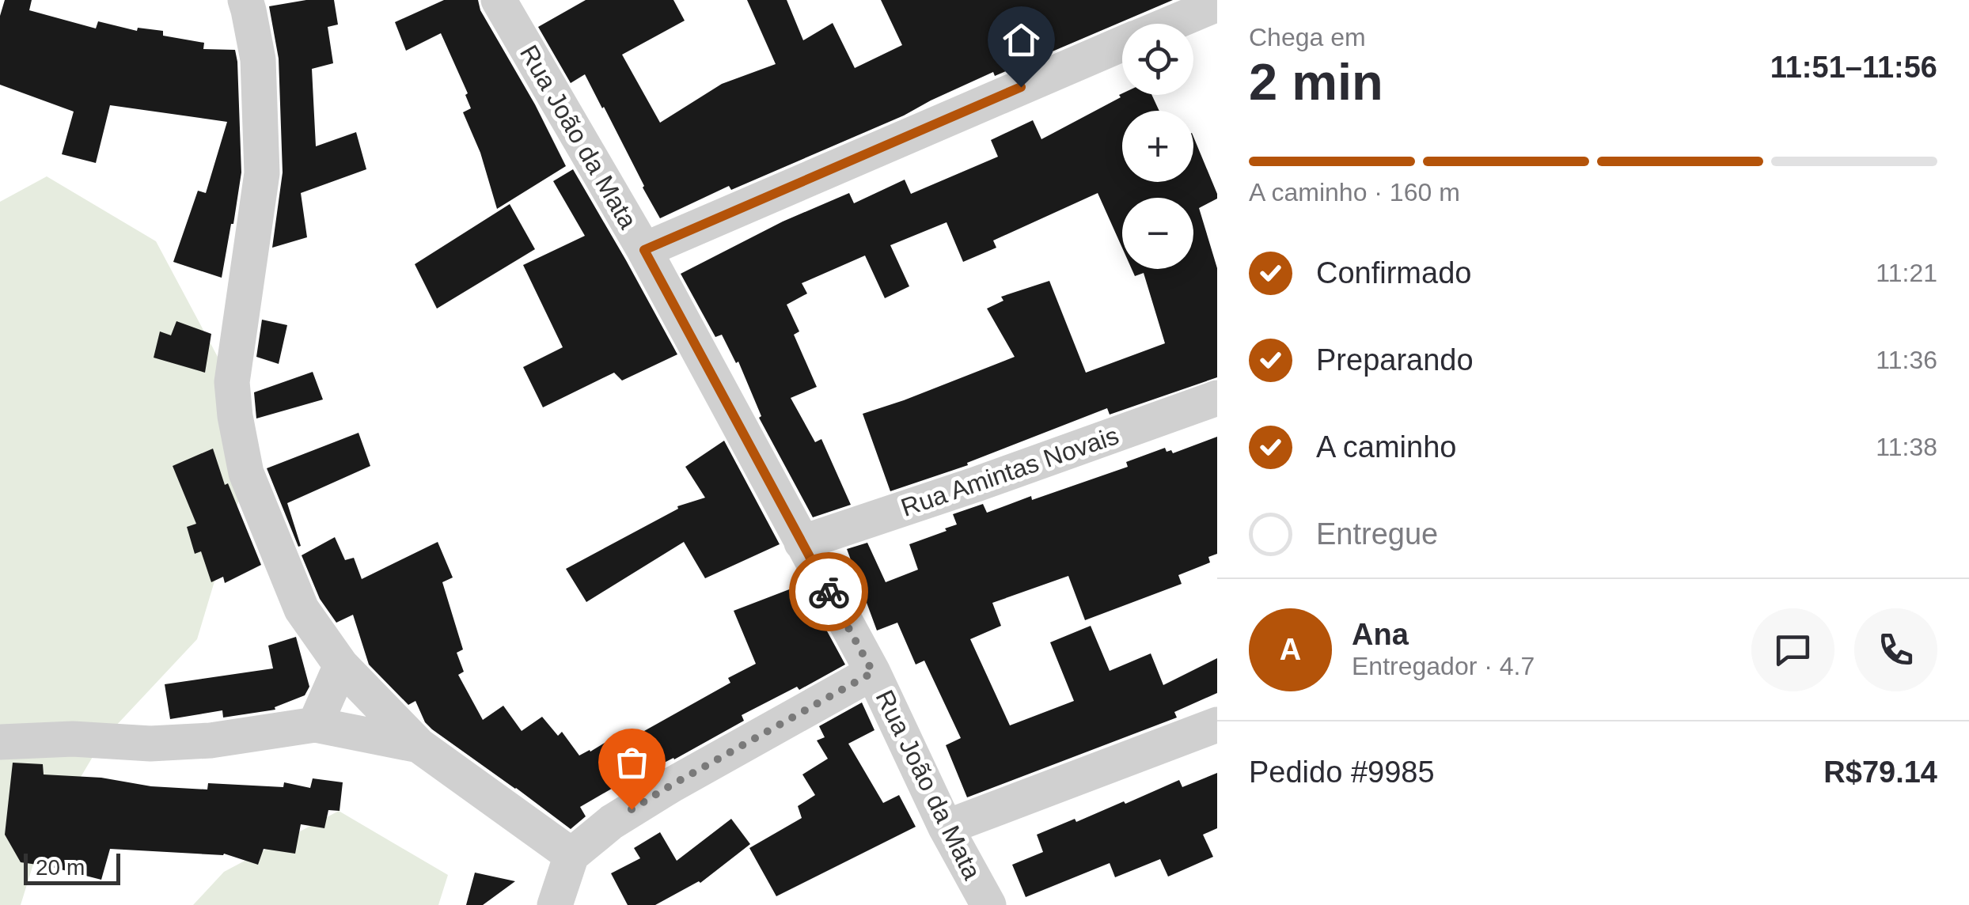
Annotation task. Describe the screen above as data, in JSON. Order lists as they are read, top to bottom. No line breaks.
{"streets":{"street":["Rua João da Mata","Rua Amintas Novais"]},"crossings":[["Rua João da Mata","Rua Amintas Novais"]],"scale_bar":"20 m","page":{"heading":["2 min","Chega em","11:51–11:56"],"panel":["Ana","Entregador · 4.7","Pedido #9985","R$79.14"],"map_buttons":["+","−"],"bar":"A caminho · 160 m","list":[["Confirmado","11:21"],["Preparando","11:36"],["A caminho","11:38"],"Entregue"],"round":"A","scale":"20 m"}}
